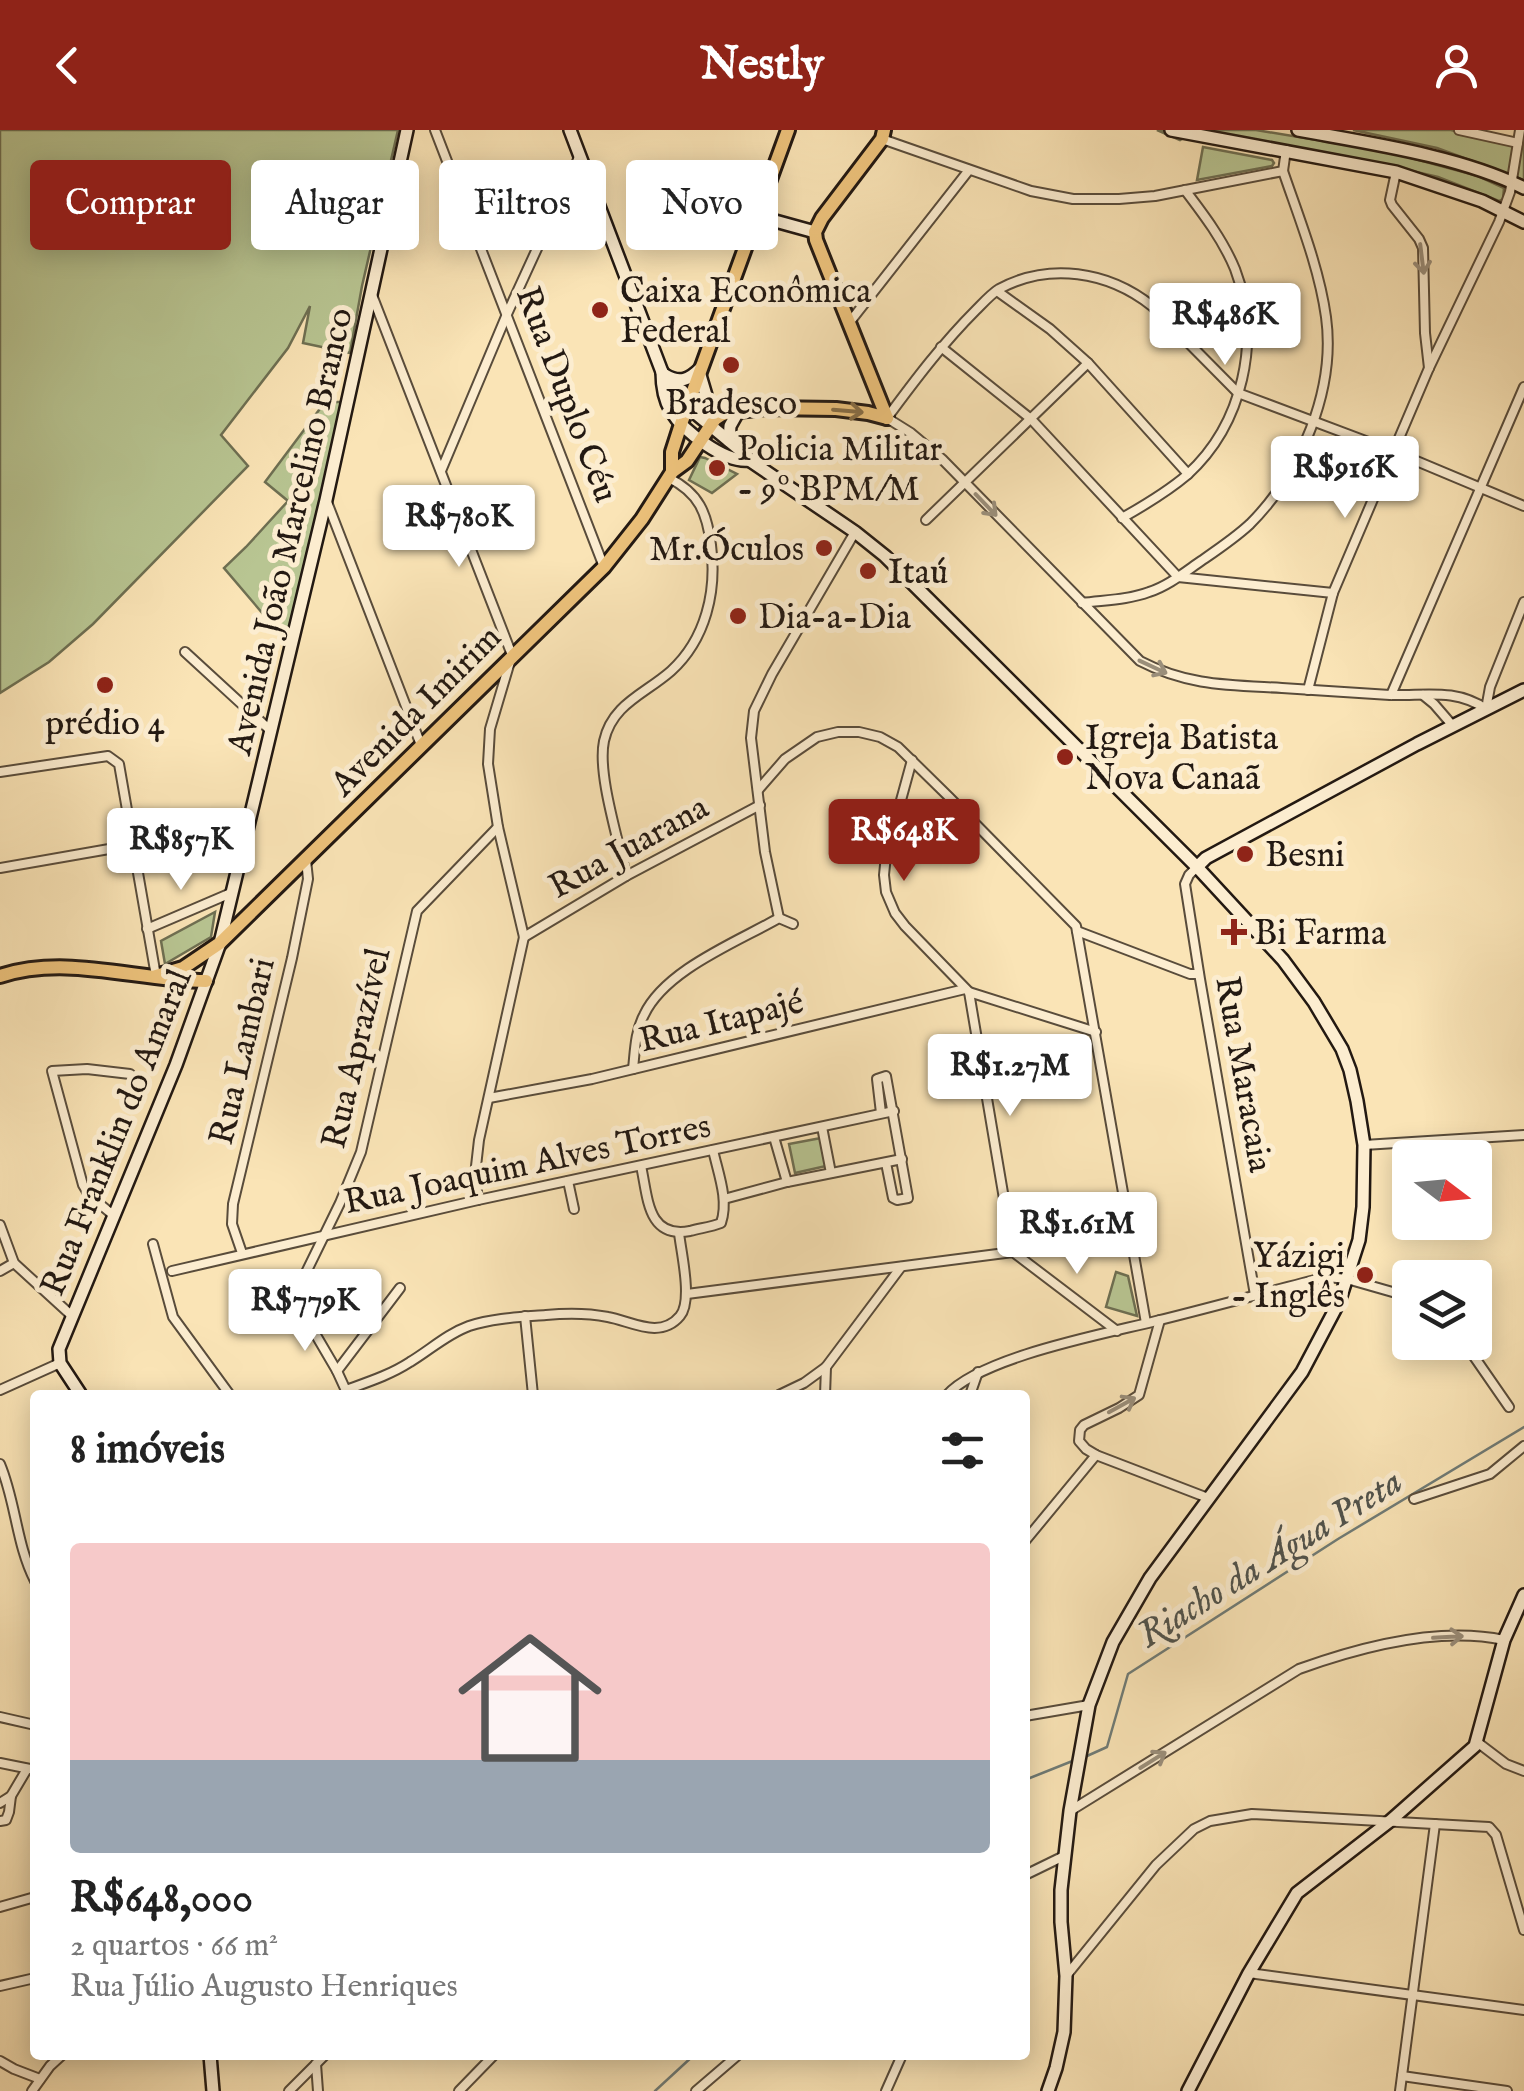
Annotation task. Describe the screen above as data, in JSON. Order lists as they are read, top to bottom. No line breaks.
{"streets":{"main road":["Avenida João Marcelino Branco","Avenida Imirim","Rua Franklin do Amaral"],"street":["Rua Duplo Céu","Rua Juarana","Rua Itapajé","Rua Aprazível","Rua Lambari","Rua Maracaia","Rua Joaquim Alves Torres"]},"crossings":[["Rua Duplo Céu","Avenida Imirim"],["Avenida João Marcelino Branco","Avenida Imirim"],["Avenida João Marcelino Branco","Rua Franklin do Amaral"],["Avenida Imirim","Rua Lambari"],["Avenida Imirim","Rua Franklin do Amaral"],["Rua Aprazível","Rua Joaquim Alves Torres"],["Rua Lambari","Rua Joaquim Alves Torres"]],"water":["Riacho da Água Preta"],"places":{"other":["Caixa Econômica Federal","Bradesco","Policia Militar - 9º BPM/M","Mr.Óculos","Itaú","Dia-a-Dia","prédio 4","Igreja Batista Nova Canaã","Besni","Yázigi - Inglês"],"health":["Bi Farma"]},"north":"right","page":{"header":"Nestly","chip":["Comprar","Alugar","Filtros","Novo"],"price":["R$486K","R$916K","R$780K","R$648K","R$857K","R$1.27M","R$1.61M","R$779K"],"heading":"8 imóveis","list":[{"name":"R$648,000","note":"2 quartos · 66 m² · Rua Júlio Augusto Henriques"}]}}
